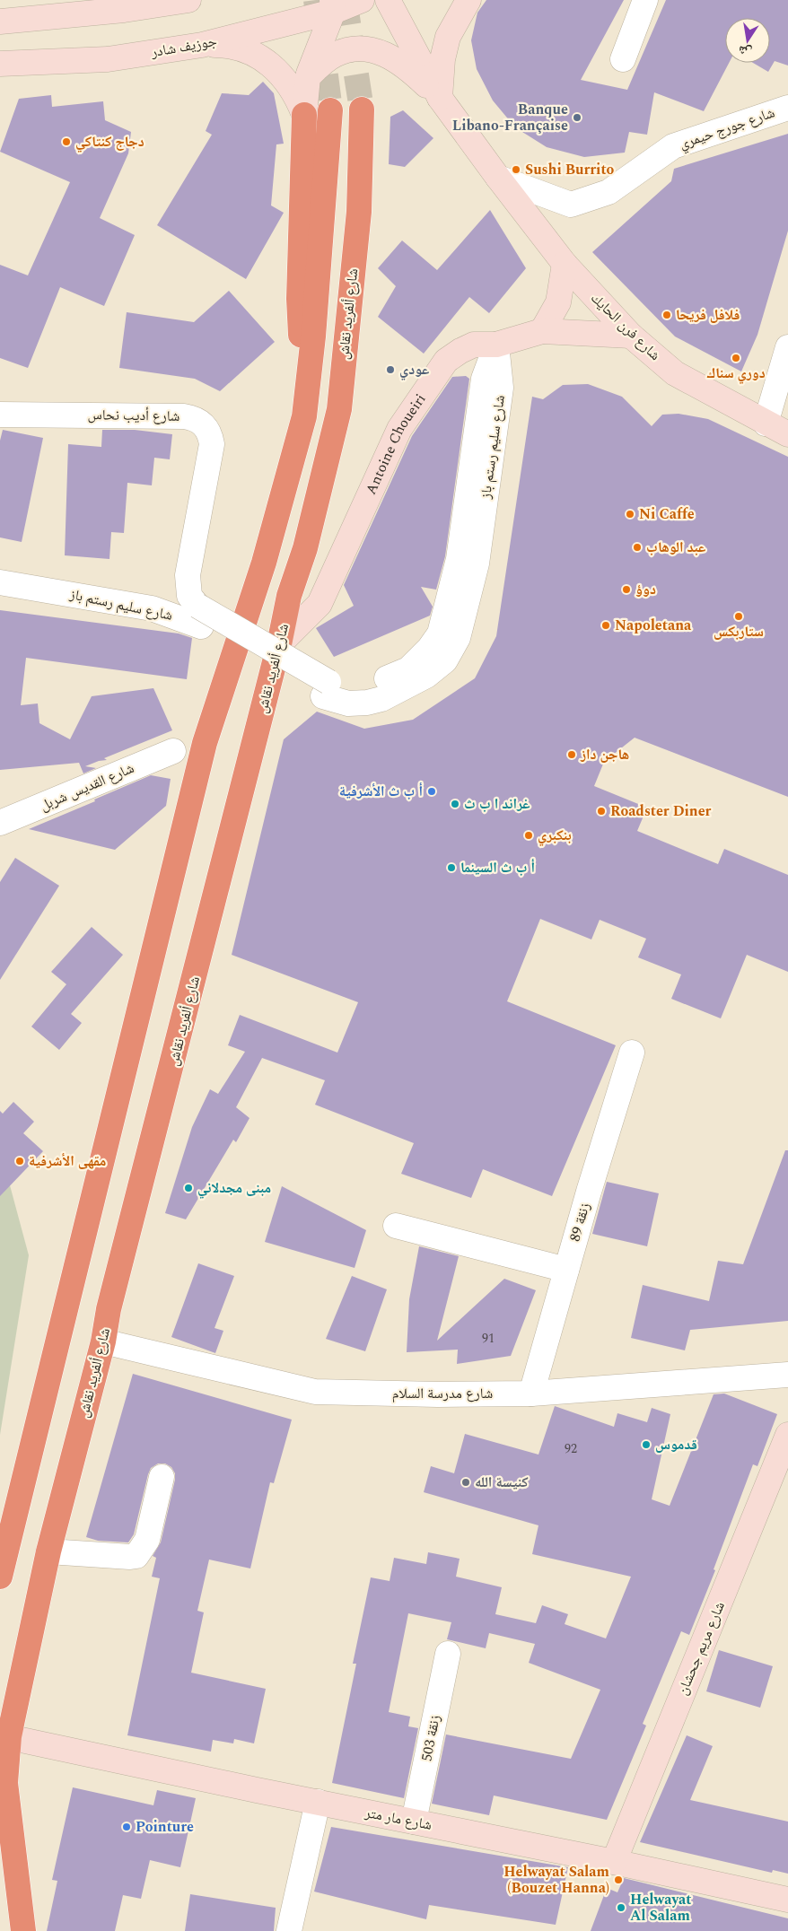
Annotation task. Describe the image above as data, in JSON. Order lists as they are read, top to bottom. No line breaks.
{"streets":{"highway":["شارع ألفريد نقاش"],"street":["جوزيف شادر","شارع جورج حيمري","شارع فرن الحايك","شارع أديب نحاس","Antoine Choueiri","شارع سليم رستم باز","شارع القديس شربل","زنقة 89","شارع مدرسة السلام","شارع مريم جحشان","زنقة 503","شارع مار متر"]},"crossings":[["شارع جورج حيمري","شارع فرن الحايك"],["شارع ألفريد نقاش","Antoine Choueiri"],["شارع ألفريد نقاش","شارع مدرسة السلام"],["شارع ألفريد نقاش","شارع مار متر"],["شارع فرن الحايك","Antoine Choueiri"],["شارع أديب نحاس","شارع سليم رستم باز"],["Antoine Choueiri","شارع سليم رستم باز"],["زنقة 89","شارع مدرسة السلام"],["شارع مريم جحشان","شارع مار متر"],["زنقة 503","شارع مار متر"]],"places":["Banque Libano-Française","دجاج كنتاكي","Sushi Burrito","فلافل فريحا","دوري سناك","عودي","Ni Caffe","عبد الوهاب","دوؤ","ستاربكس","Napoletana","هاجن داز","أ ب ث الأشرفية","غراند ا ب ث","Roadster Diner","بنكبري","أ ب ث السينما","مقهى الأشرفية","مبنى مجدلاني","قدموس","كنيسة الله","Pointure","Helwayat Salam (Bouzet Hanna)","Helwayat Al Salam"],"house_numbers":["91","92"],"north":"bottom"}
